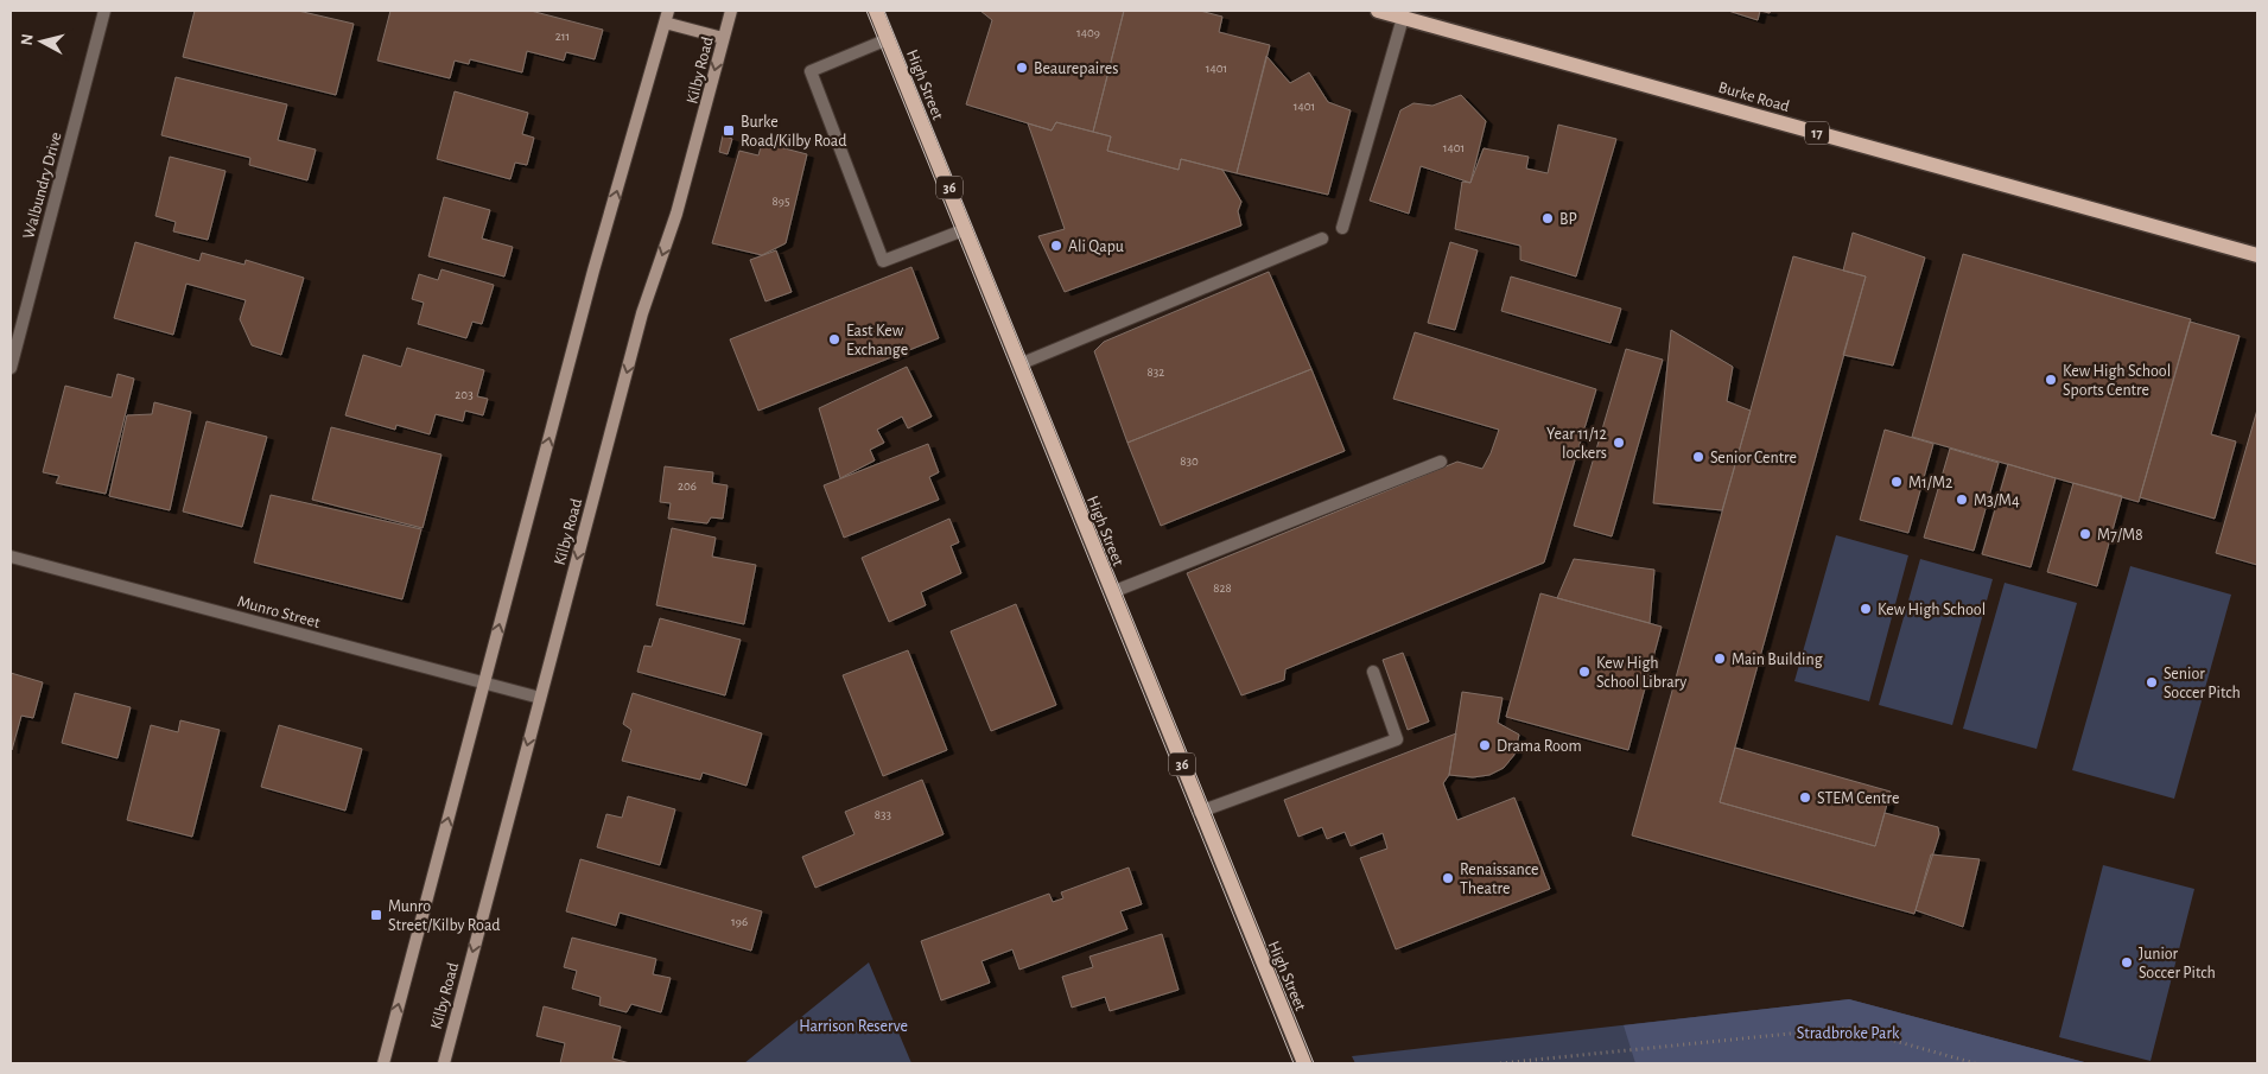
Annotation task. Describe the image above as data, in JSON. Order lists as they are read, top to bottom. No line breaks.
{"streets":{"main road":["High Street","Burke Road","17","36"],"street":["Kilby Road","Walbundry Drive","Munro Street"]},"crossings":[["Kilby Road","Munro Street"]],"parks":["Harrison Reserve","Stradbroke Park"],"places":{"other":["Beaurepaires","BP","Ali Qapu","East Kew Exchange","Kew High School Sports Centre","Year 11/12 lockers","Senior Centre","M1/M2","M3/M4","M7/M8","Kew High School","Main Building","Kew High School Library","Senior Soccer Pitch","Drama Room","STEM Centre","Renaissance Theatre","Junior Soccer Pitch"],"transit":["Burke Road/Kilby Road","Munro Street/Kilby Road"]},"house_numbers":["1409","211","1401","1401","1401","895","832","203","830","206","828","833","196"],"north":"left"}
